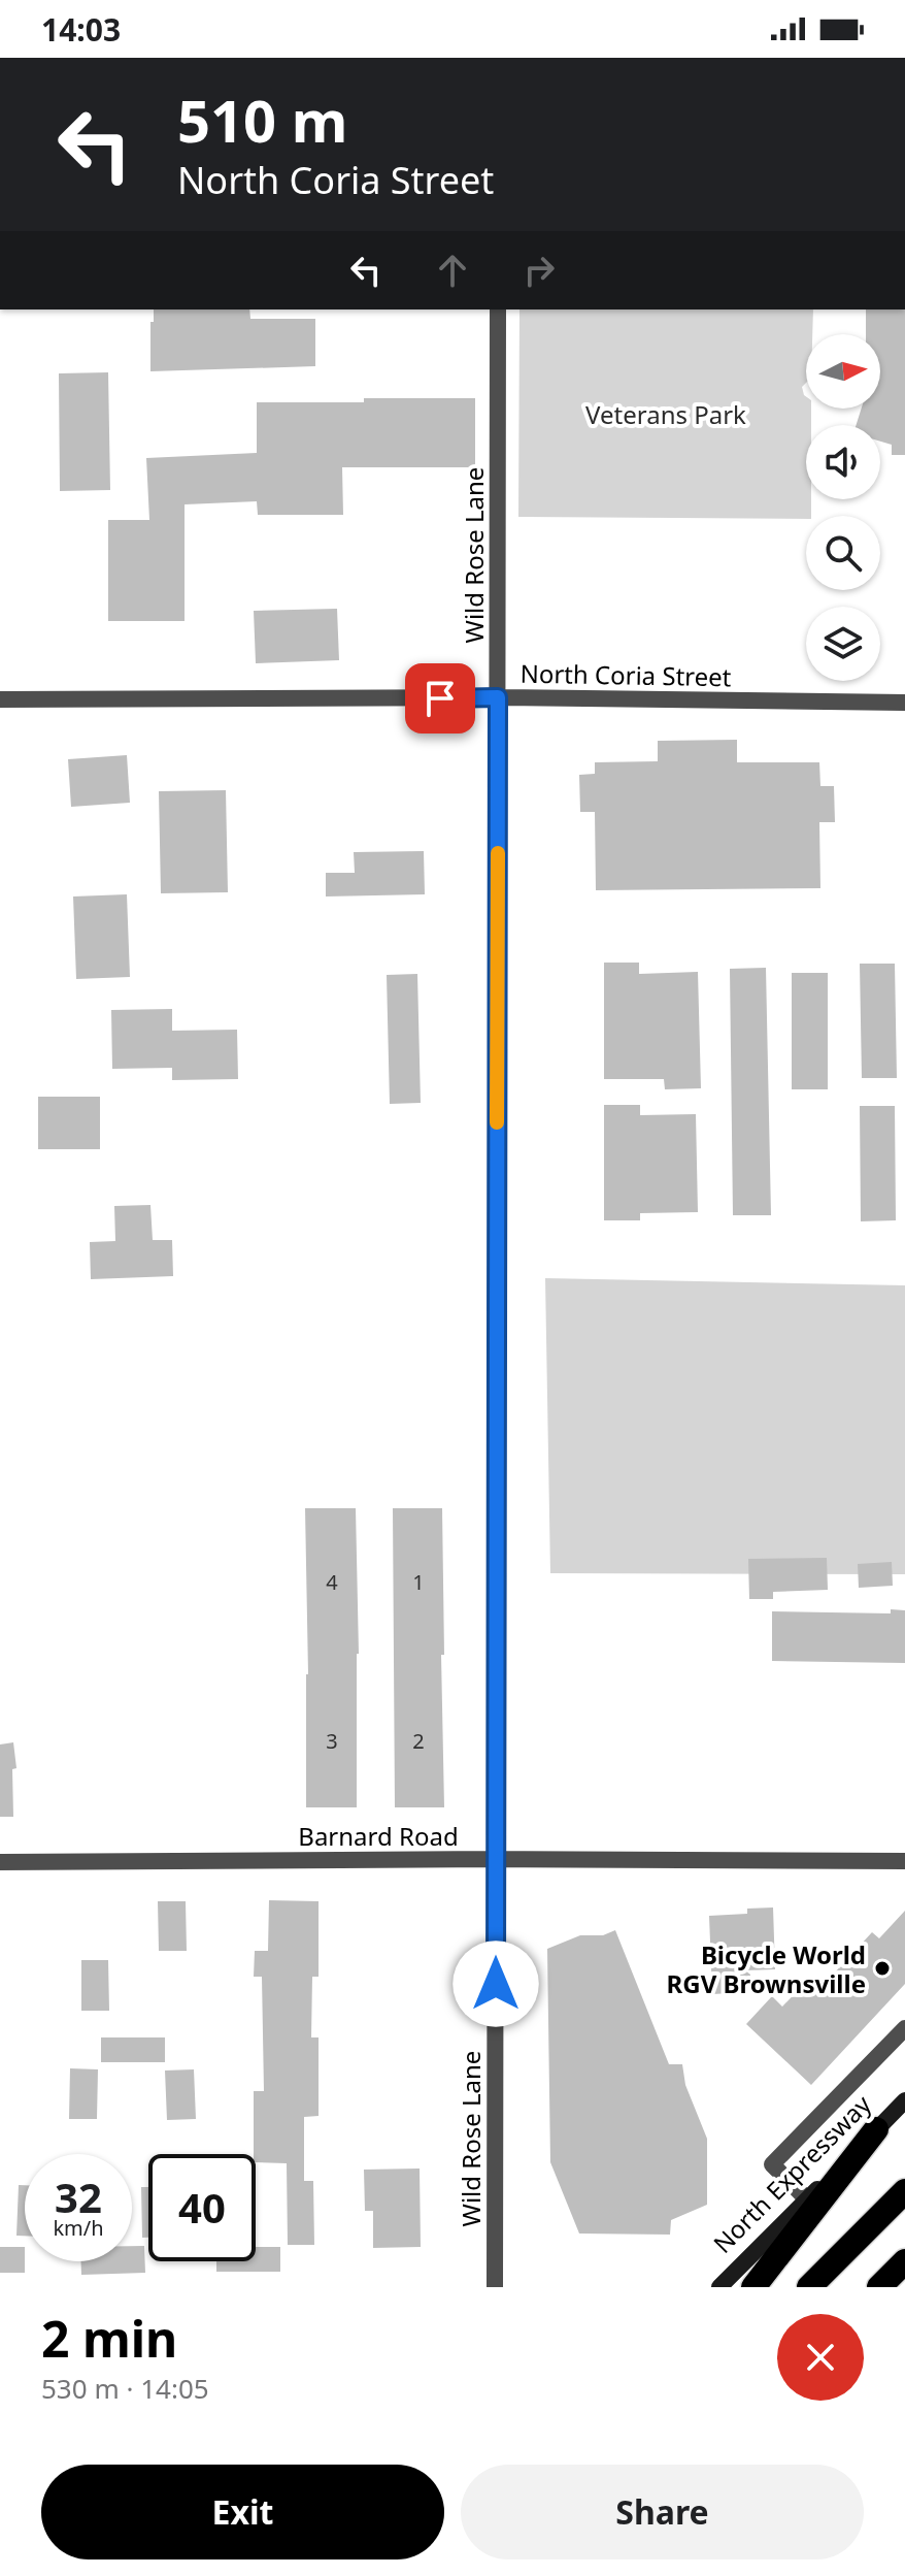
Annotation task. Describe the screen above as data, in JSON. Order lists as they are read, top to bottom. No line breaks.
{"streets":{"main road":["North Expressway"],"street":["Wild Rose Lane","North Coria Street","Barnard Road"]},"crossings":[["Wild Rose Lane","North Coria Street"],["Wild Rose Lane","Barnard Road"]],"parks":["Veterans Park"],"places":["Bicycle World RGV Brownsville"],"house_numbers":["4","1","3","2"],"north":"right","page":{"status":"14:03","turn":["510 m","North Coria Street"],"speed":"32 km/h","limit":"40","heading":["2 min","530 m · 14:05"],"buttons":["Exit","Share"]}}
